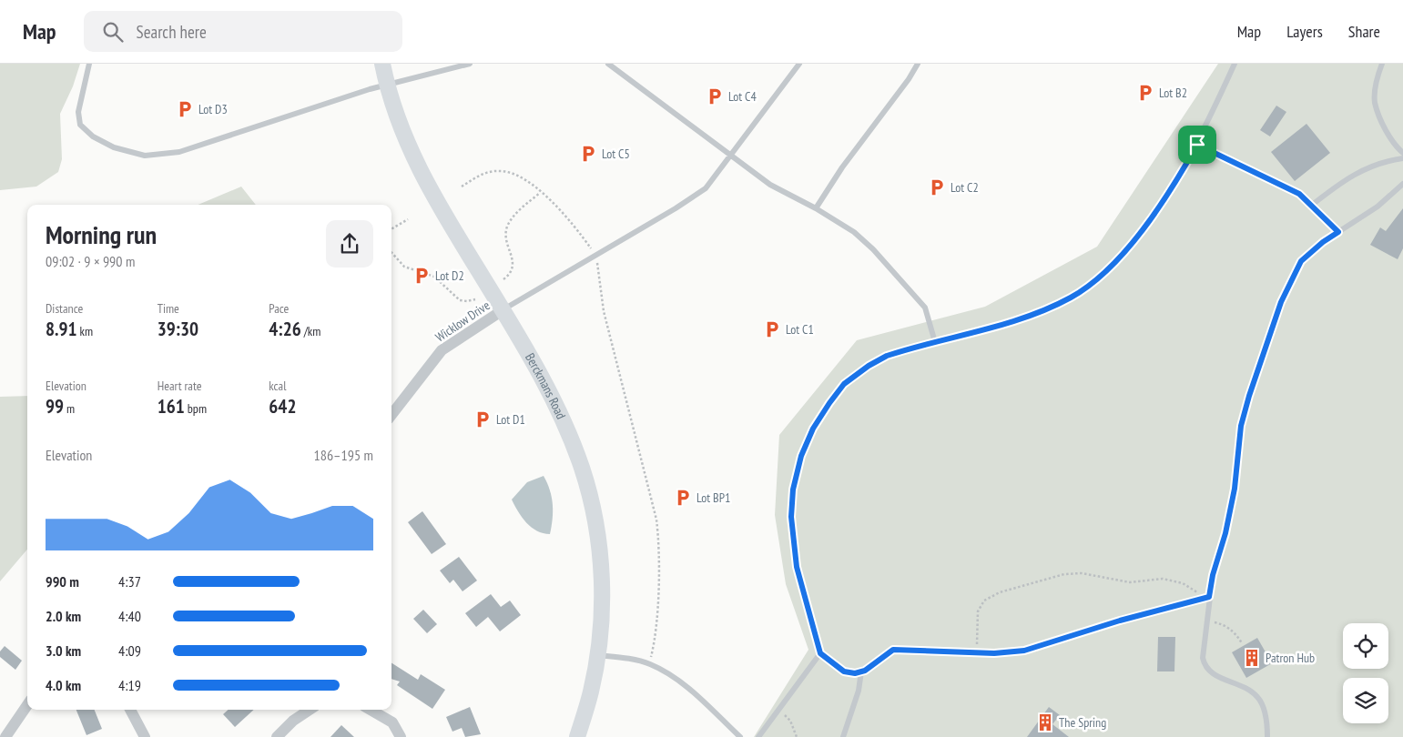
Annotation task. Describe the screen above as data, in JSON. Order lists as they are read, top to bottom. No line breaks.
{"streets":{"main road":["Berckmans Road"],"street":["Wicklow Drive"]},"crossings":[["Wicklow Drive","Berckmans Road"]],"places":{"parking":["Lot B2","Lot C4","Lot D3","Lot C5","Lot C2","Lot D2","Lot C1","Lot D1","Lot BP1"],"building":["Patron Hub","The Spring"]},"page":{"header":"Map","search":"Search here","nav":["Map","Layers","Share"],"heading":["Morning run","09:02 · 9 × 990 m"],"stats":[["Distance","8.91 km"],["Time","39:30"],["Pace","4:26 /km"],["Elevation","99 m"],["Heart rate","161 bpm"],["kcal","642"]],"chart":["Elevation","186–195 m"],"list":[{"name":"990 m","note":"4:37"},{"name":"2.0 km","note":"4:40"},{"name":"3.0 km","note":"4:09"},{"name":"4.0 km","note":"4:19"}]}}
